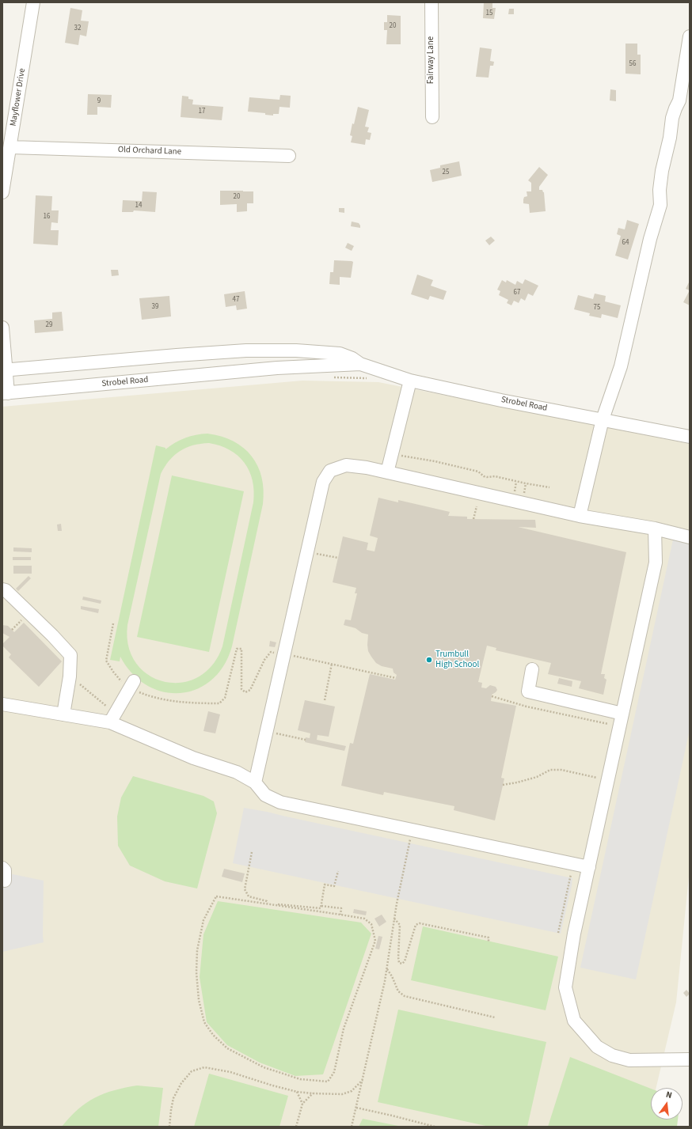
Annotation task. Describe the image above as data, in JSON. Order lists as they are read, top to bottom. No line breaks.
{"streets":{"street":["Fairway Lane","Mayflower Drive","Old Orchard Lane","Strobel Road"]},"crossings":[["Mayflower Drive","Old Orchard Lane"]],"places":["Trumbull High School"],"house_numbers":["15","20","32","56","9","17","25","20","14","16","64","67","47","39","75","29"],"north":"top"}
